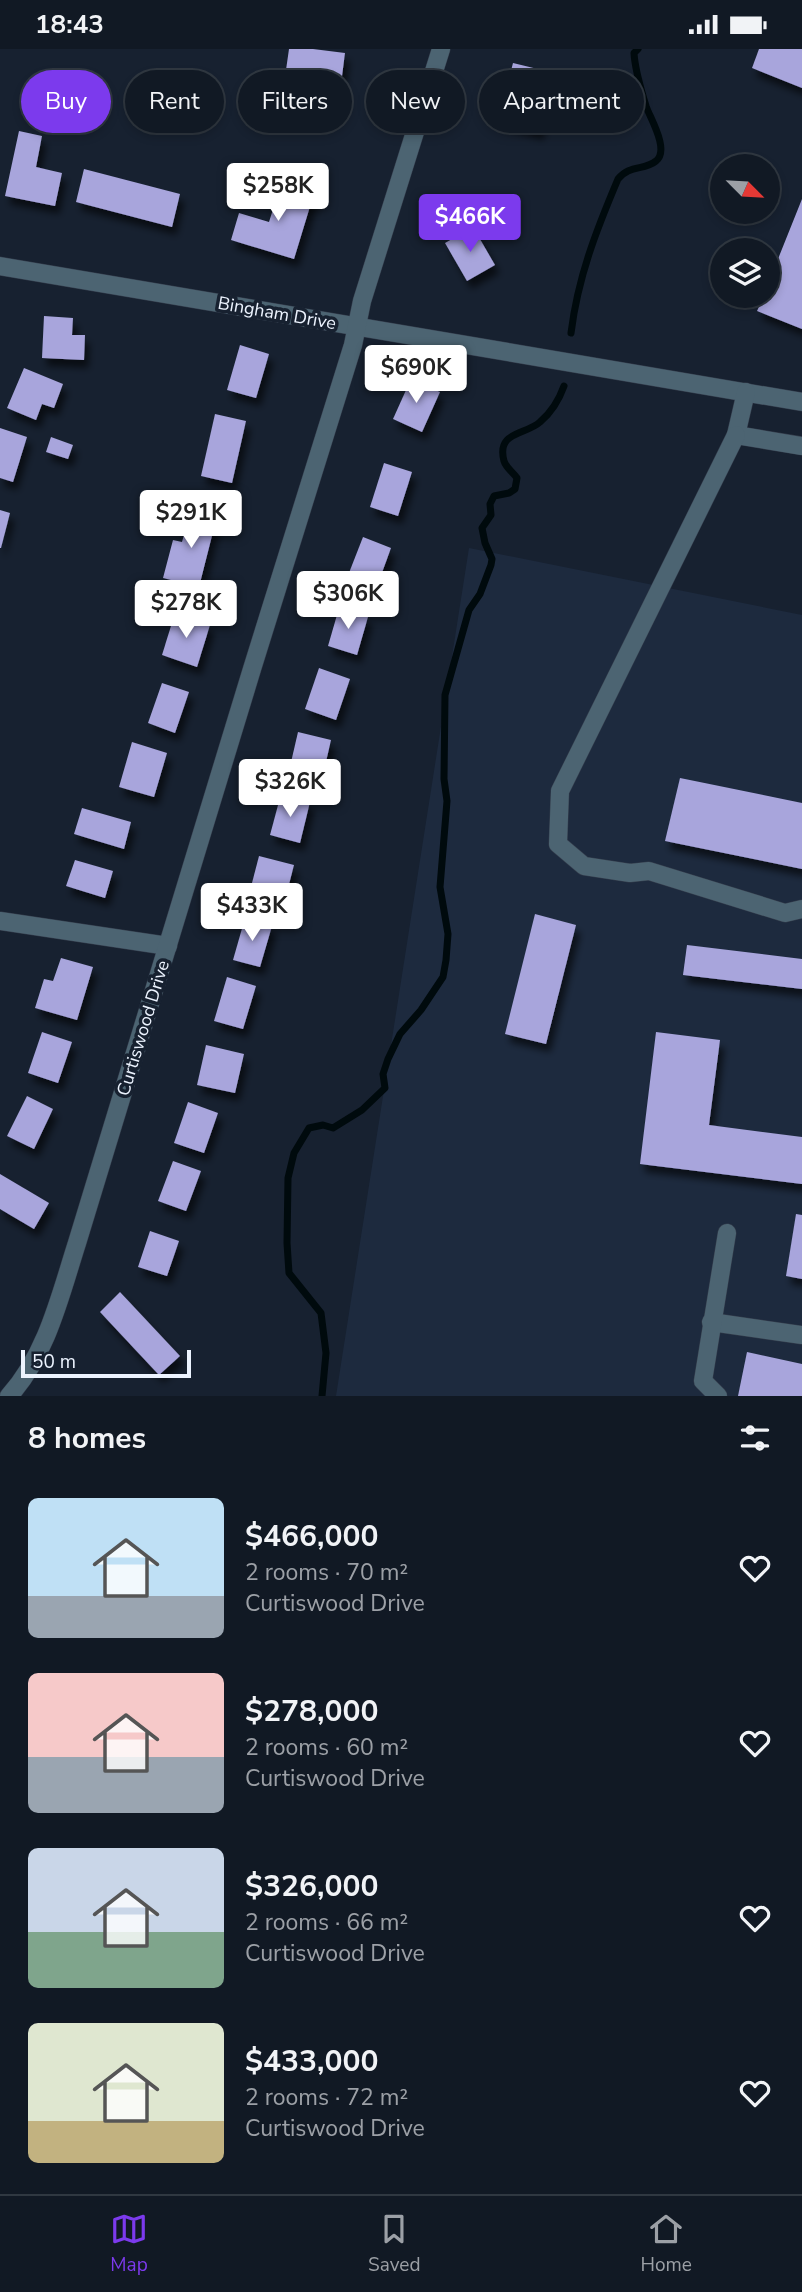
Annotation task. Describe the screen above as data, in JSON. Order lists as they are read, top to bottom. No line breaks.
{"streets":{"street":["Bingham Drive","Curtiswood Drive"]},"crossings":[["Bingham Drive","Curtiswood Drive"]],"scale_bar":"50 m","north":"bottom right","page":{"status":"18:43","chip":["Buy","Rent","Filters","New","Apartment"],"price":["$258K","$466K","$690K","$291K","$306K","$278K","$326K","$433K"],"scale":"50 m","heading":"8 homes","list":[{"name":"$466,000","note":"2 rooms · 70 m² · Curtiswood Drive"},{"name":"$278,000","note":"2 rooms · 60 m² · Curtiswood Drive"},{"name":"$326,000","note":"2 rooms · 66 m² · Curtiswood Drive"},{"name":"$433,000","note":"2 rooms · 72 m² · Curtiswood Drive"}],"tabs":["Map","Saved","Home"]}}
